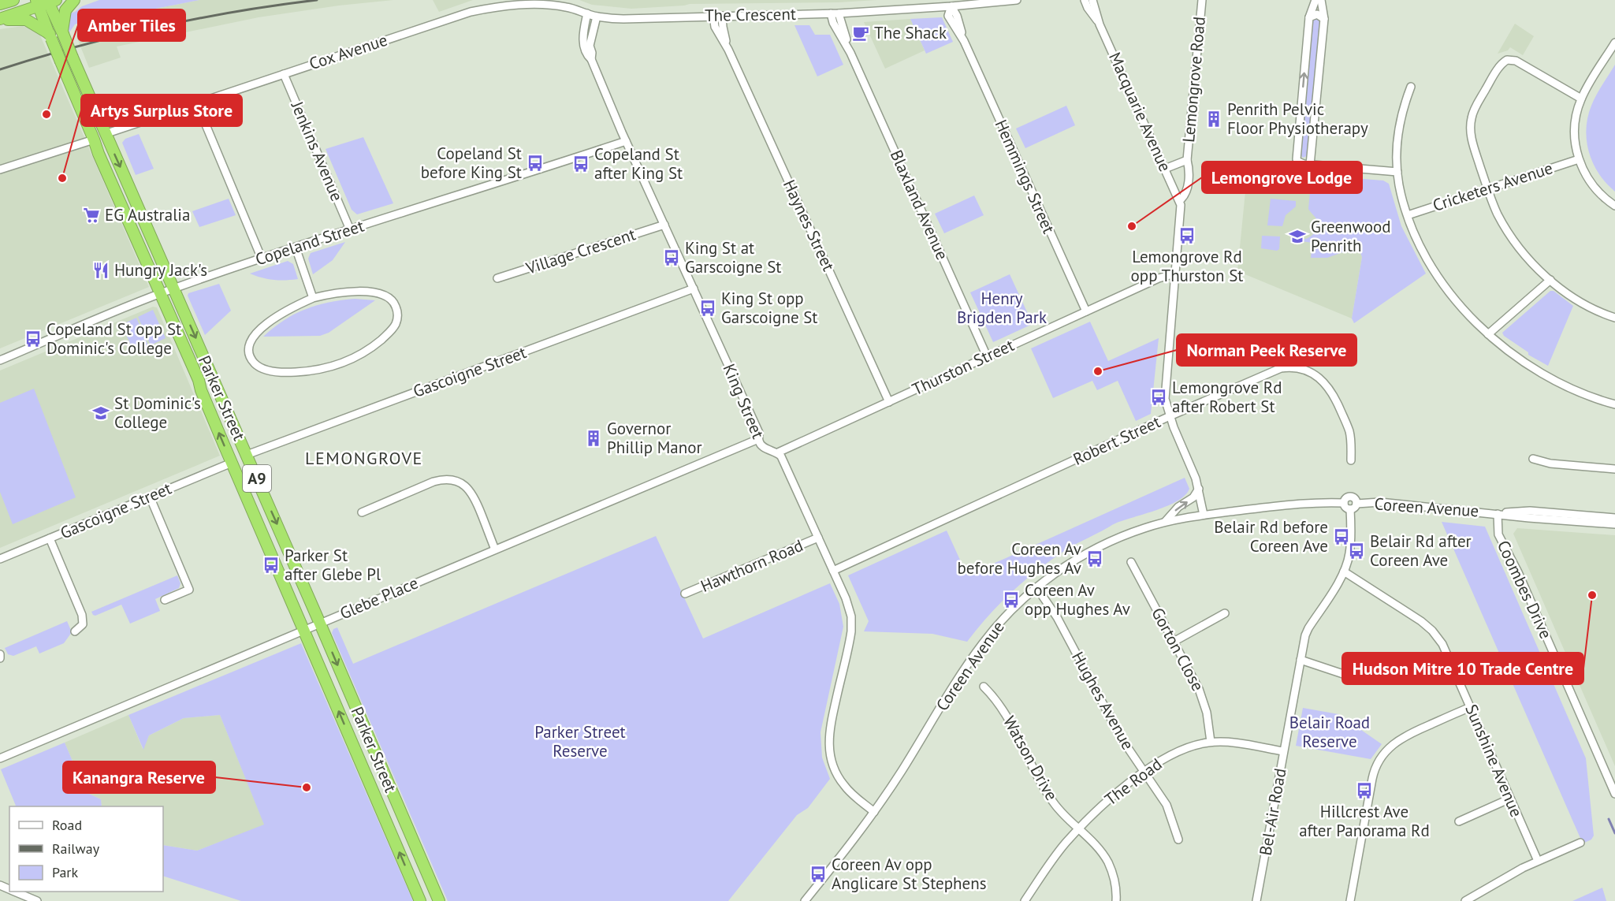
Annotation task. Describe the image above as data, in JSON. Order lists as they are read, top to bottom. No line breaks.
{"streets":{"highway":["Parker Street","A9"],"street":["The Crescent","Cox Avenue","Lemongrove Road","Macquarie Avenue","Jenkins Avenue","Hemmings Street","Cricketers Avenue","Blaxland Avenue","Haynes Street","Copeland Street","Village Crescent","Thurston Street","Gascoigne Street","King Street","Robert Street","Coreen Avenue","Hawthorn Road","Coombes Drive","Glebe Place","Gorton Close","Hughes Avenue","Watson Drive","Sunshine Avenue","The Road","Bel-Air Road"]},"crossings":[["The Crescent","Cox Avenue"],["The Crescent","Hemmings Street"],["The Crescent","Blaxland Avenue"],["The Crescent","Haynes Street"],["The Crescent","King Street"],["Cox Avenue","Jenkins Avenue"],["Cox Avenue","Parker Street"],["Cox Avenue","King Street"],["Lemongrove Road","Macquarie Avenue"],["Lemongrove Road","Thurston Street"],["Lemongrove Road","Robert Street"],["Lemongrove Road","Coreen Avenue"],["Jenkins Avenue","Copeland Street"],["Hemmings Street","Thurston Street"],["Blaxland Avenue","Thurston Street"],["Haynes Street","Thurston Street"],["Copeland Street","Parker Street"],["Copeland Street","King Street"],["Village Crescent","King Street"],["Thurston Street","King Street"],["Gascoigne Street","Parker Street"],["Gascoigne Street","King Street"],["Parker Street","Glebe Place"],["King Street","Robert Street"],["King Street","Coreen Avenue"],["King Street","Hawthorn Road"],["King Street","Glebe Place"],["Coreen Avenue","Coombes Drive"],["Coreen Avenue","Hughes Avenue"],["Coreen Avenue","Bel-Air Road"],["Gorton Close","The Road"],["Hughes Avenue","The Road"],["Watson Drive","The Road"],["Sunshine Avenue","Bel-Air Road"],["The Road","Bel-Air Road"]],"districts":["LEMONGROVE"],"parks":["Henry Brigden Park","Belair Road Reserve","Parker Street Reserve"],"places":{"cafe":["The Shack"],"other":["Amber Tiles","Artys Surplus Store","Lemongrove Lodge","Norman Peek Reserve","Hudson Mitre 10 Trade Centre","Kanangra Reserve"],"building":["Penrith Pelvic Floor Physiotherapy","Governor Phillip Manor"],"bus stop":["Copeland St before King St","Copeland St after King St","Lemongrove Rd opp Thurston St","King St at Garscoigne St","King St opp Garscoigne St","Copeland St opp St Dominic's College","Lemongrove Rd after Robert St","Belair Rd before Coreen Ave","Belair Rd after Coreen Ave","Coreen Av before Hughes Av","Parker St after Glebe Pl","Coreen Av opp Hughes Av","Hillcrest Ave after Panorama Rd","Coreen Av opp Anglicare St Stephens"],"supermarket":["EG Australia"],"school or university":["Greenwood Penrith","St Dominic's College"],"restaurant":["Hungry Jack's"]},"legend":["Road","Railway","Park"]}
